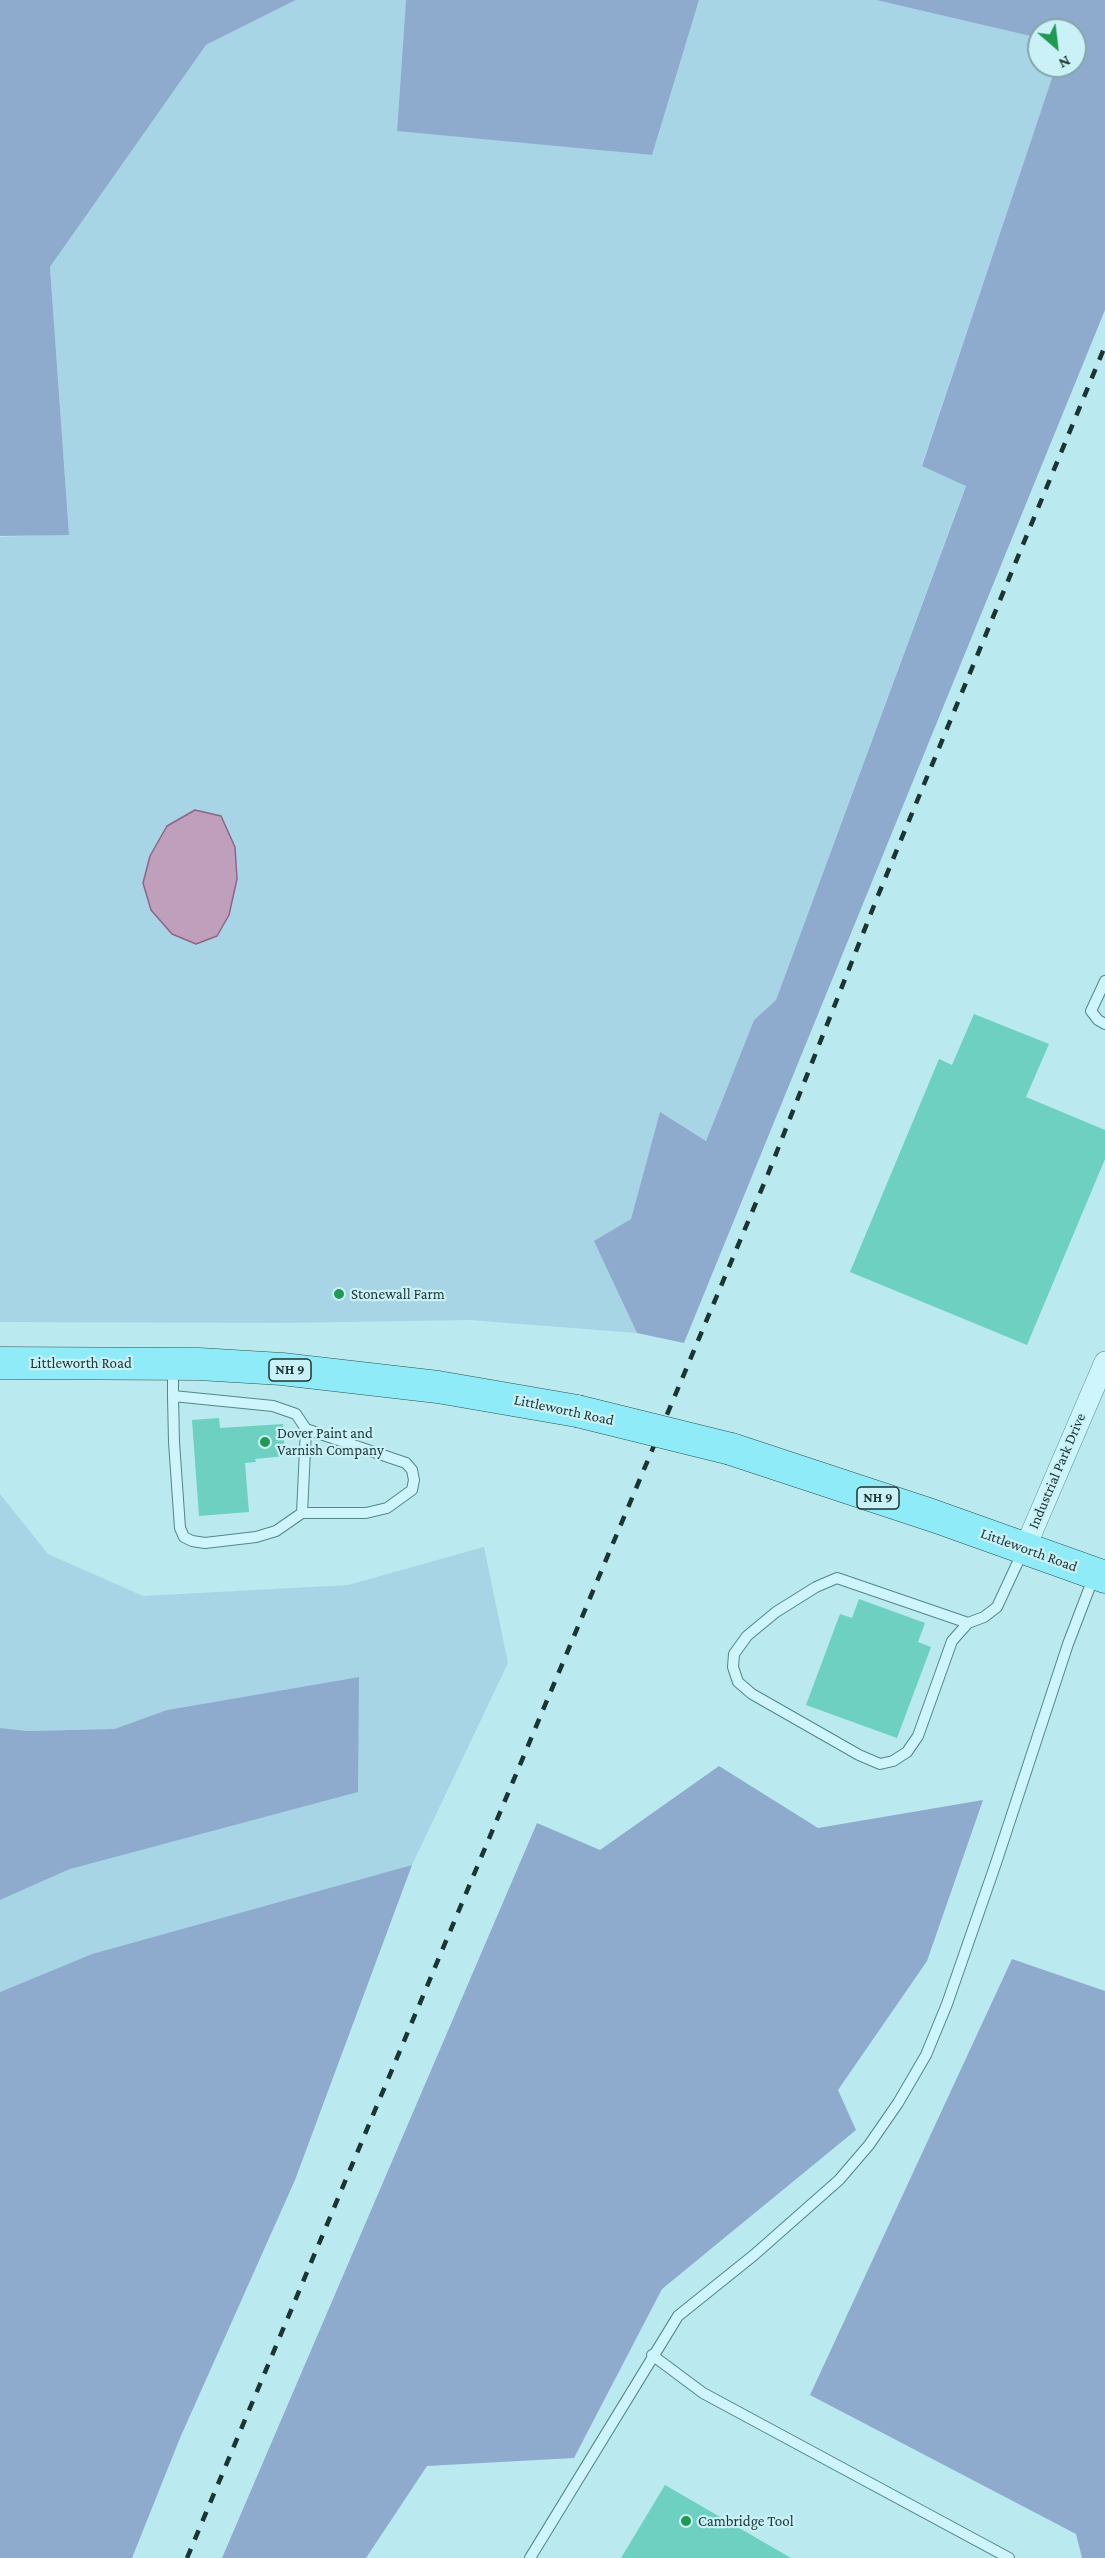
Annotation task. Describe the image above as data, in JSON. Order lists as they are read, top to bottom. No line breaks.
{"streets":{"main road":["Littleworth Road","NH 9"],"street":["Industrial Park Drive"]},"crossings":[["Littleworth Road","Industrial Park Drive"]],"places":["Stonewall Farm","Dover Paint and Varnish Company","Cambridge Tool"],"north":"bottom right"}
